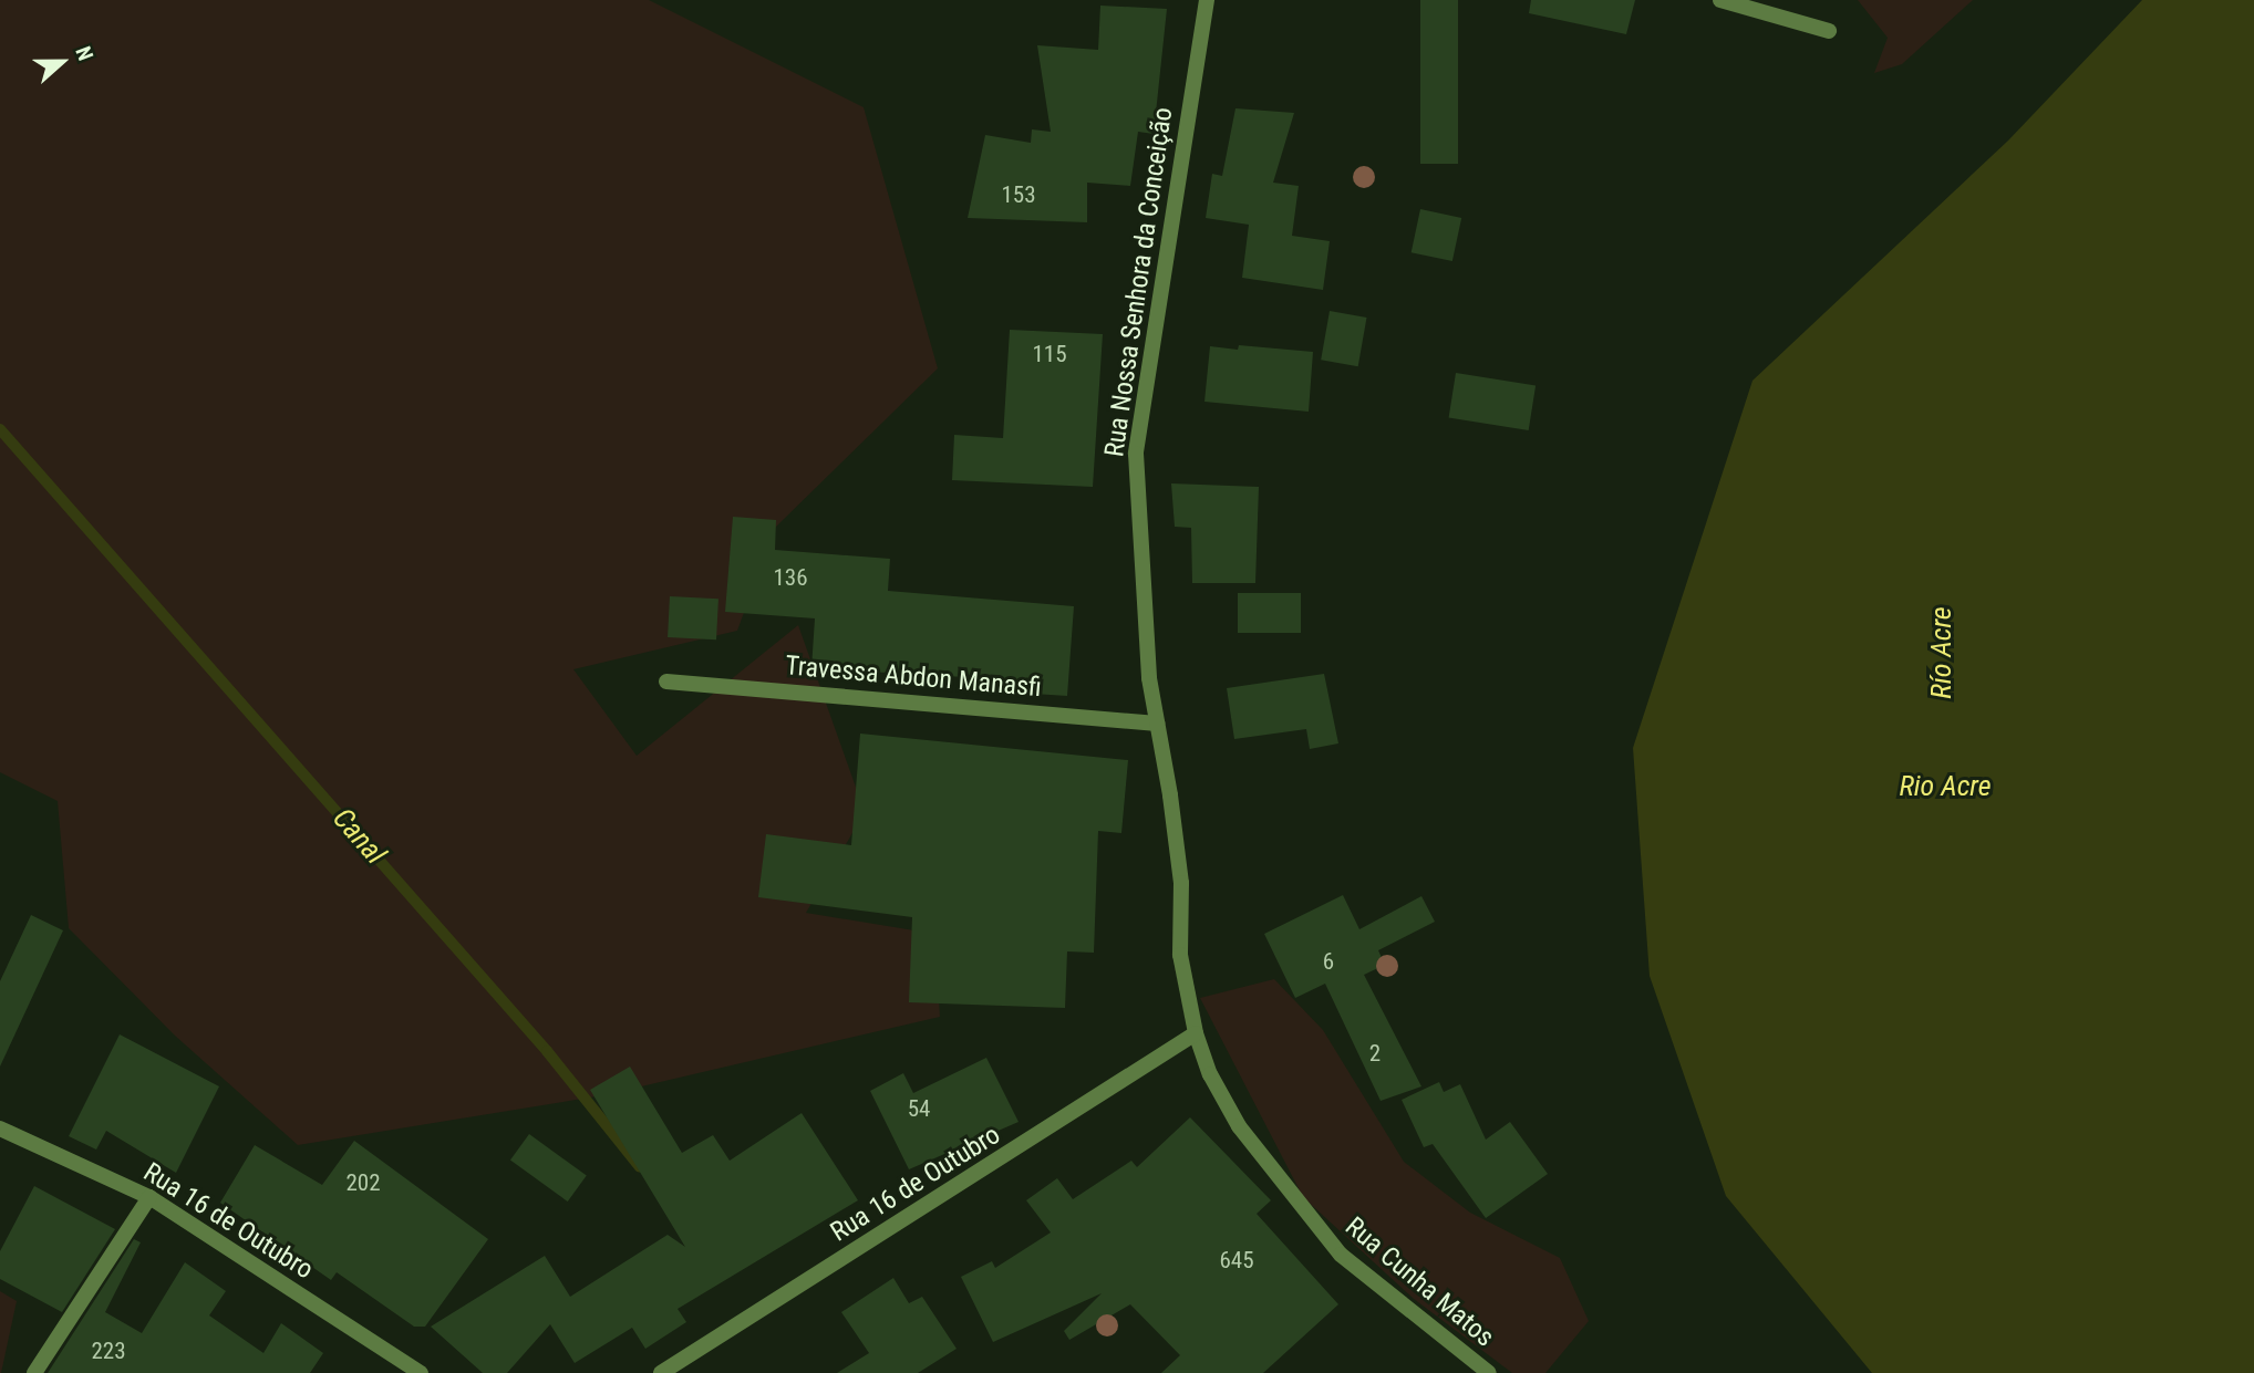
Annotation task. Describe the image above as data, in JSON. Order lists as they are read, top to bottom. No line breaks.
{"streets":{"street":["Rua Nossa Senhora da Conceição","Travessa Abdon Manasfi","Rua 16 de Outubro","Rua Cunha Matos"]},"crossings":[["Rua Nossa Senhora da Conceição","Travessa Abdon Manasfi"],["Rua Nossa Senhora da Conceição","Rua 16 de Outubro"],["Rua Nossa Senhora da Conceição","Rua Cunha Matos"],["Rua 16 de Outubro","Rua Cunha Matos"]],"water":["Río Acre","Rio Acre","Canal"],"house_numbers":["153","115","136","6","2","54","202","645","223"],"north":"right"}
